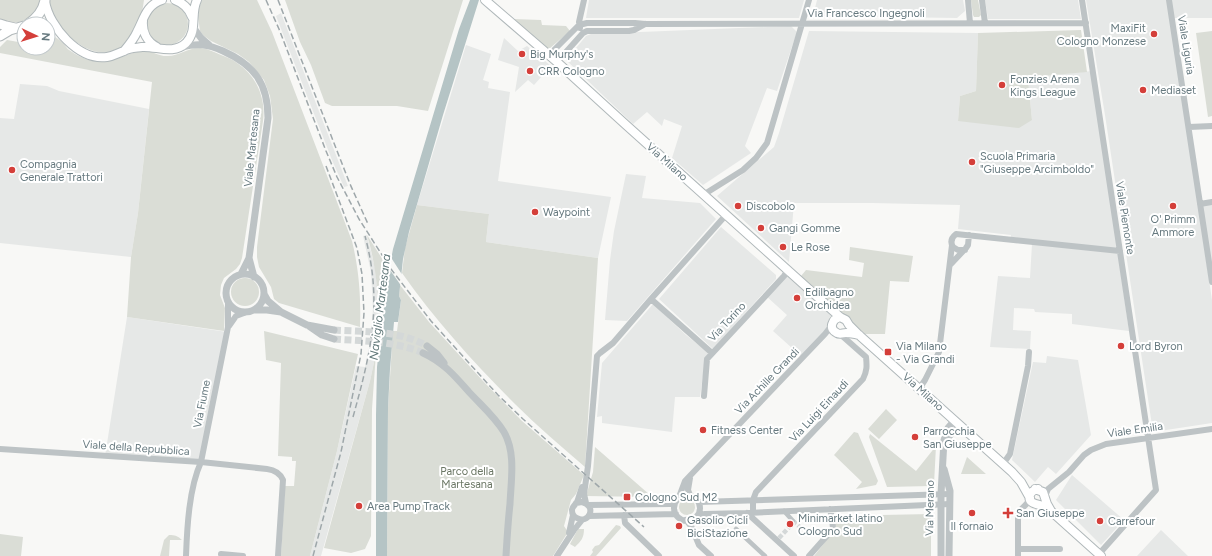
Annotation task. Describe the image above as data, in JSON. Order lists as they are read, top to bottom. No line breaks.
{"streets":{"main road":["Via Milano"],"street":["Via Francesco Ingegnoli","Viale Liguria","Viale Martesana","Viale Piemonte","Via Torino","Via Achille Grandi","Via Fiume","Via Luigi Einaudi","Viale Emilia","Viale della Repubblica","Via Merano"]},"crossings":[["Via Francesco Ingegnoli","Viale Piemonte"],["Viale Martesana","Via Fiume"],["Via Milano","Viale Piemonte"],["Via Milano","Via Torino"],["Via Milano","Via Achille Grandi"],["Via Milano","Via Luigi Einaudi"],["Via Milano","Viale Emilia"],["Via Milano","Via Merano"],["Viale Piemonte","Viale Emilia"],["Via Achille Grandi","Via Luigi Einaudi"],["Via Fiume","Viale della Repubblica"]],"water":["Naviglio Martesana"],"parks":["Parco della Martesana"],"places":{"other":["MaxiFit Cologno Monzese","Big Murphy's","CRR Cologno","Fonzies Arena Kings League","Mediaset","Scuola Primaria \"Giuseppe Arcimboldo\"","Compagnia Generale Trattori","Discobolo","O' Primm Ammore","Waypoint","Gangi Gomme","Le Rose","Edilbagno Orchidea","Lord Byron","Fitness Center","Parrocchia San Giuseppe","Area Pump Track","Il fornaio","Carrefour","Minimarket latino Cologno Sud","Gasolio Cicli BiciStazione"],"transit":["Via Milano - Via Grandi","Cologno Sud M2"],"health":["San Giuseppe"]},"north":"right"}
